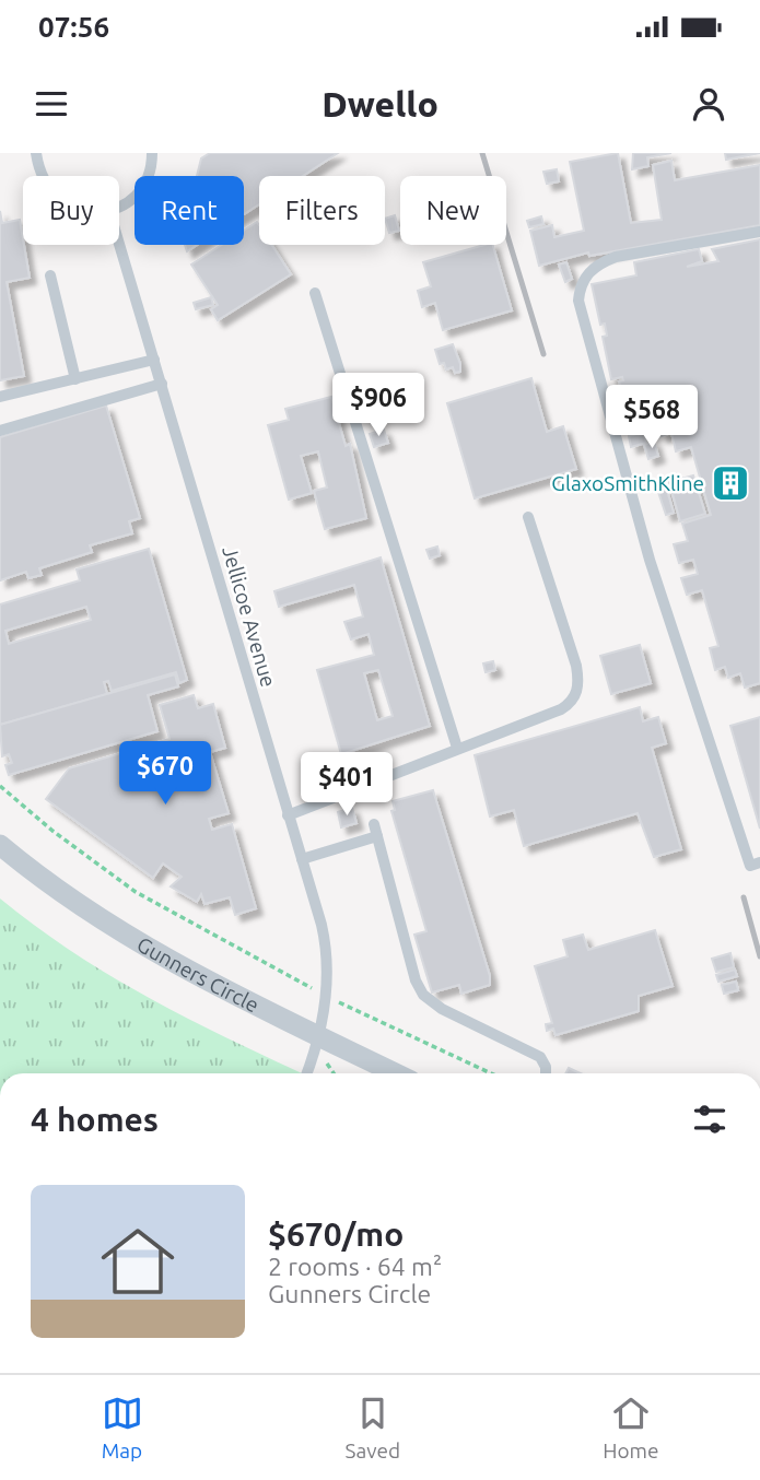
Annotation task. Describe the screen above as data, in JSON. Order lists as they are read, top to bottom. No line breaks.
{"streets":{"street":["Gunners Circle"],"lane":["Jellicoe Avenue"]},"crossings":[["Jellicoe Avenue","Gunners Circle"]],"places":{"building":["GlaxoSmithKline"]},"page":{"status":"07:56","header":"Dwello","chip":["Buy","Rent","Filters","New"],"price":["$906","$568","$670","$401"],"heading":"4 homes","list":[{"name":"$670/mo","note":"2 rooms · 64 m² · Gunners Circle"}],"tabs":["Map","Saved","Home"]}}
